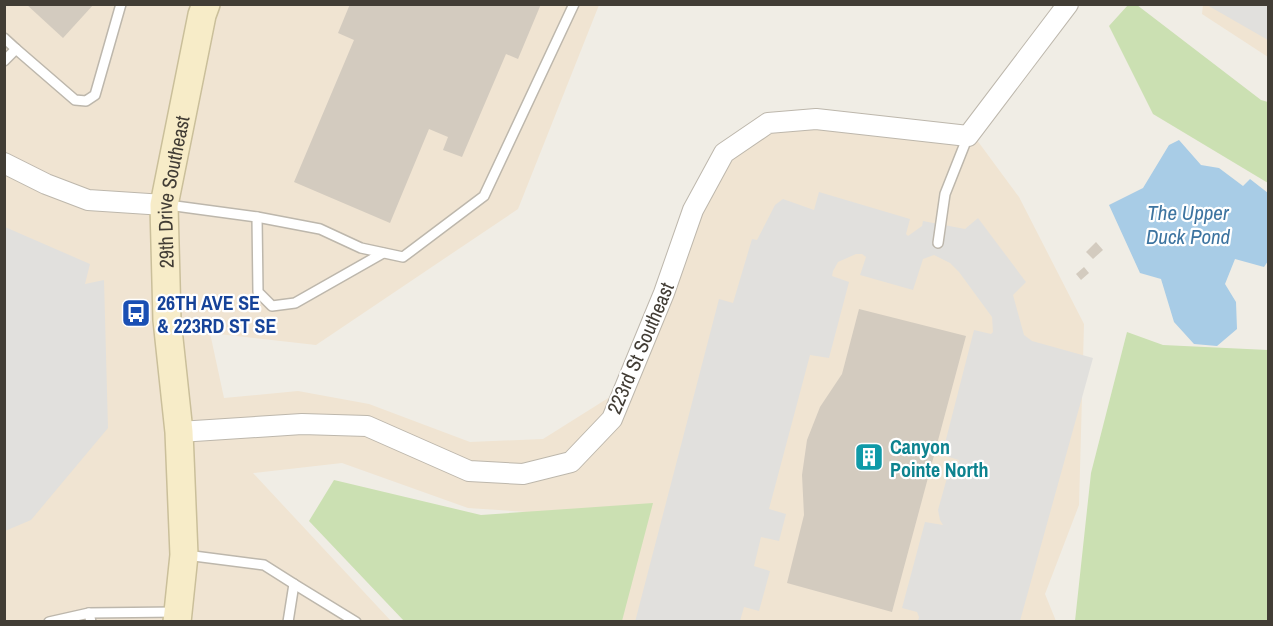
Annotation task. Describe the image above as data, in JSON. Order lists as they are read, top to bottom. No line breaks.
{"streets":{"street":["29th Drive Southeast","223rd St Southeast"]},"crossings":[["29th Drive Southeast","223rd St Southeast"]],"water":["The Upper Duck Pond"],"places":{"bus stop":["26TH AVE SE & 223RD ST SE"],"building":["Canyon Pointe North"]}}
